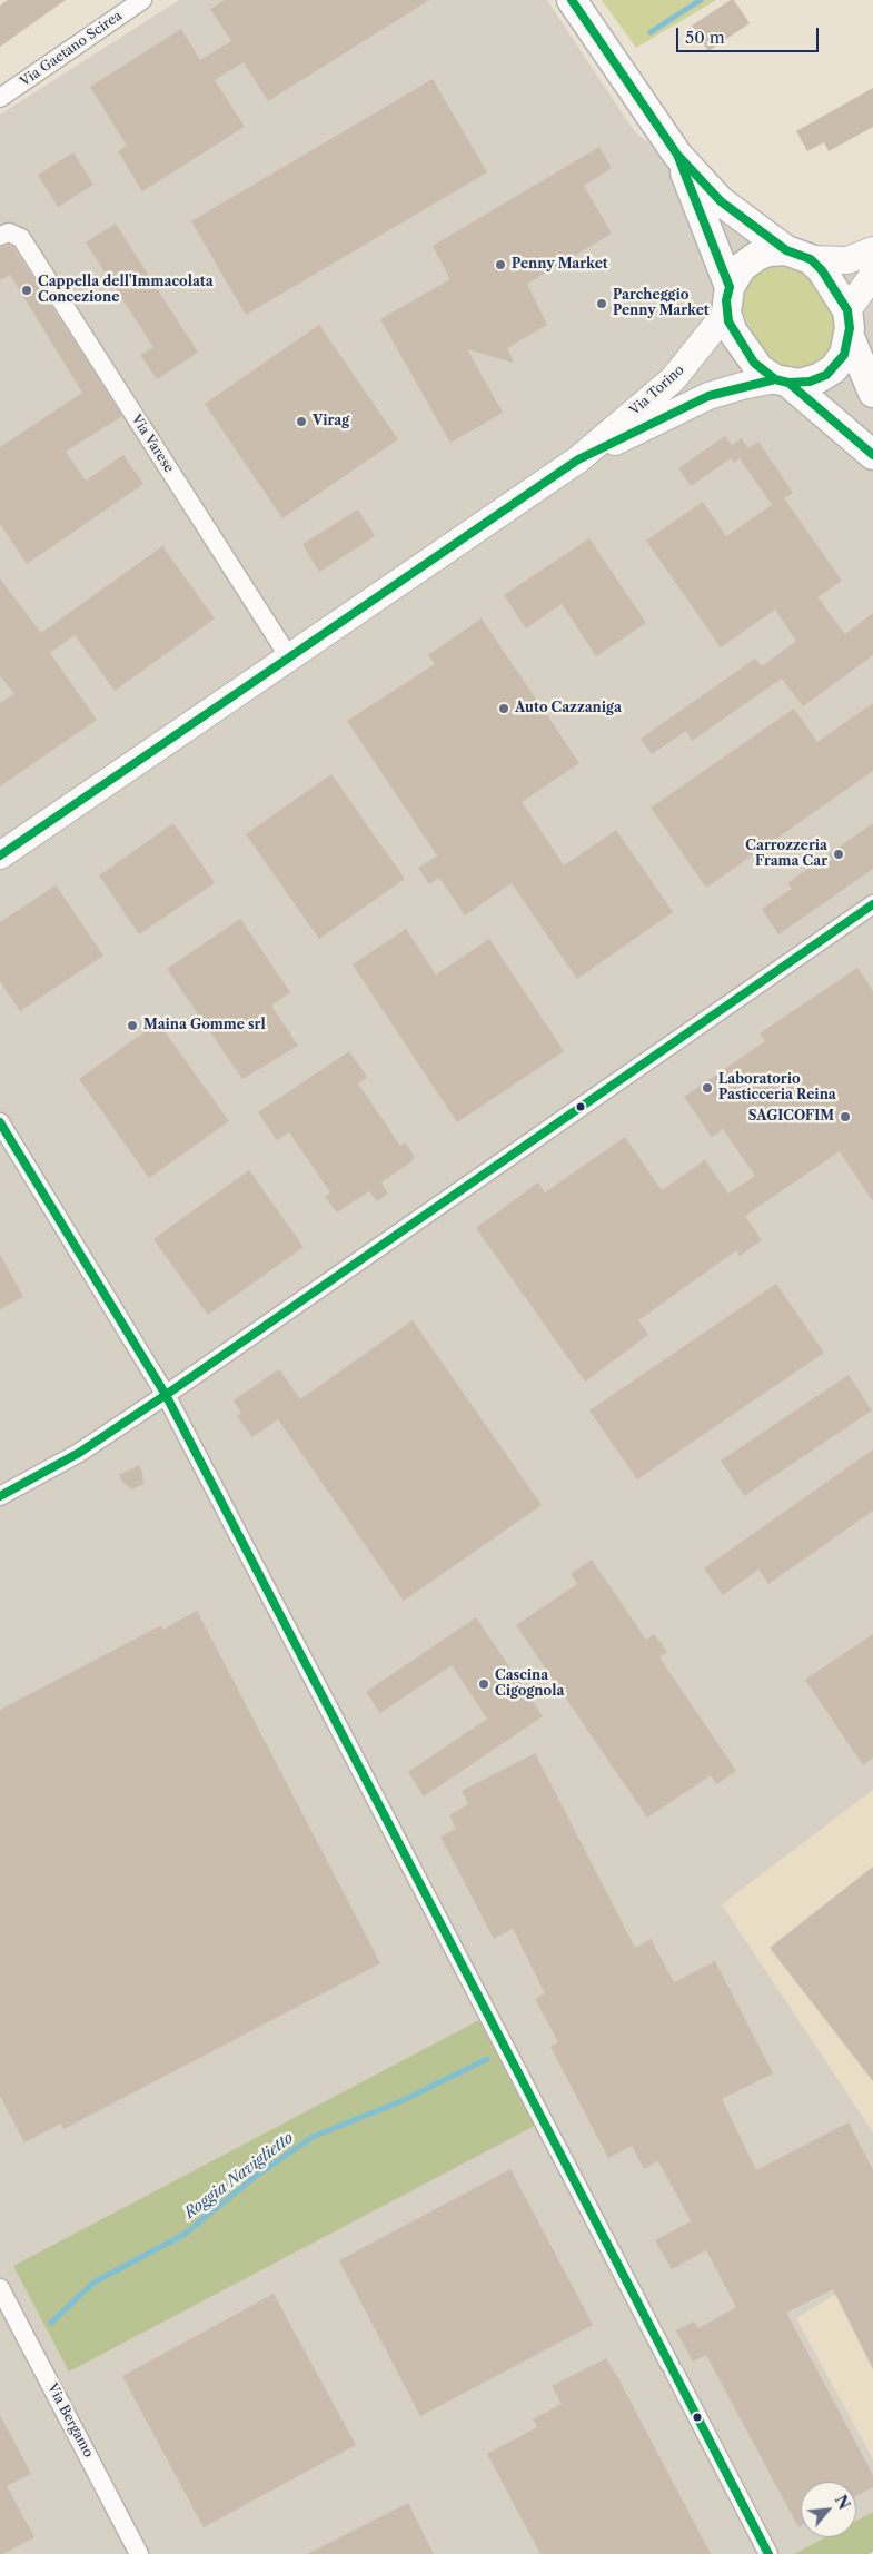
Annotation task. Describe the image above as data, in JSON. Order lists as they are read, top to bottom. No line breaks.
{"streets":{"street":["Via Gaetano Scirea","Via Torino","Via Varese","Via Bergamo"]},"crossings":[["Via Torino","Via Varese"]],"water":["Roggia Naviglietto"],"places":["Penny Market","Cappella dell'Immacolata Concezione","Parcheggio Penny Market","Virag","Auto Cazzaniga","Carrozzeria Frama Car","Maina Gomme srl","Laboratorio Pasticceria Reina","SAGICOFIM","Cascina Cigognola"],"scale_bar":"50 m","north":"top right"}
